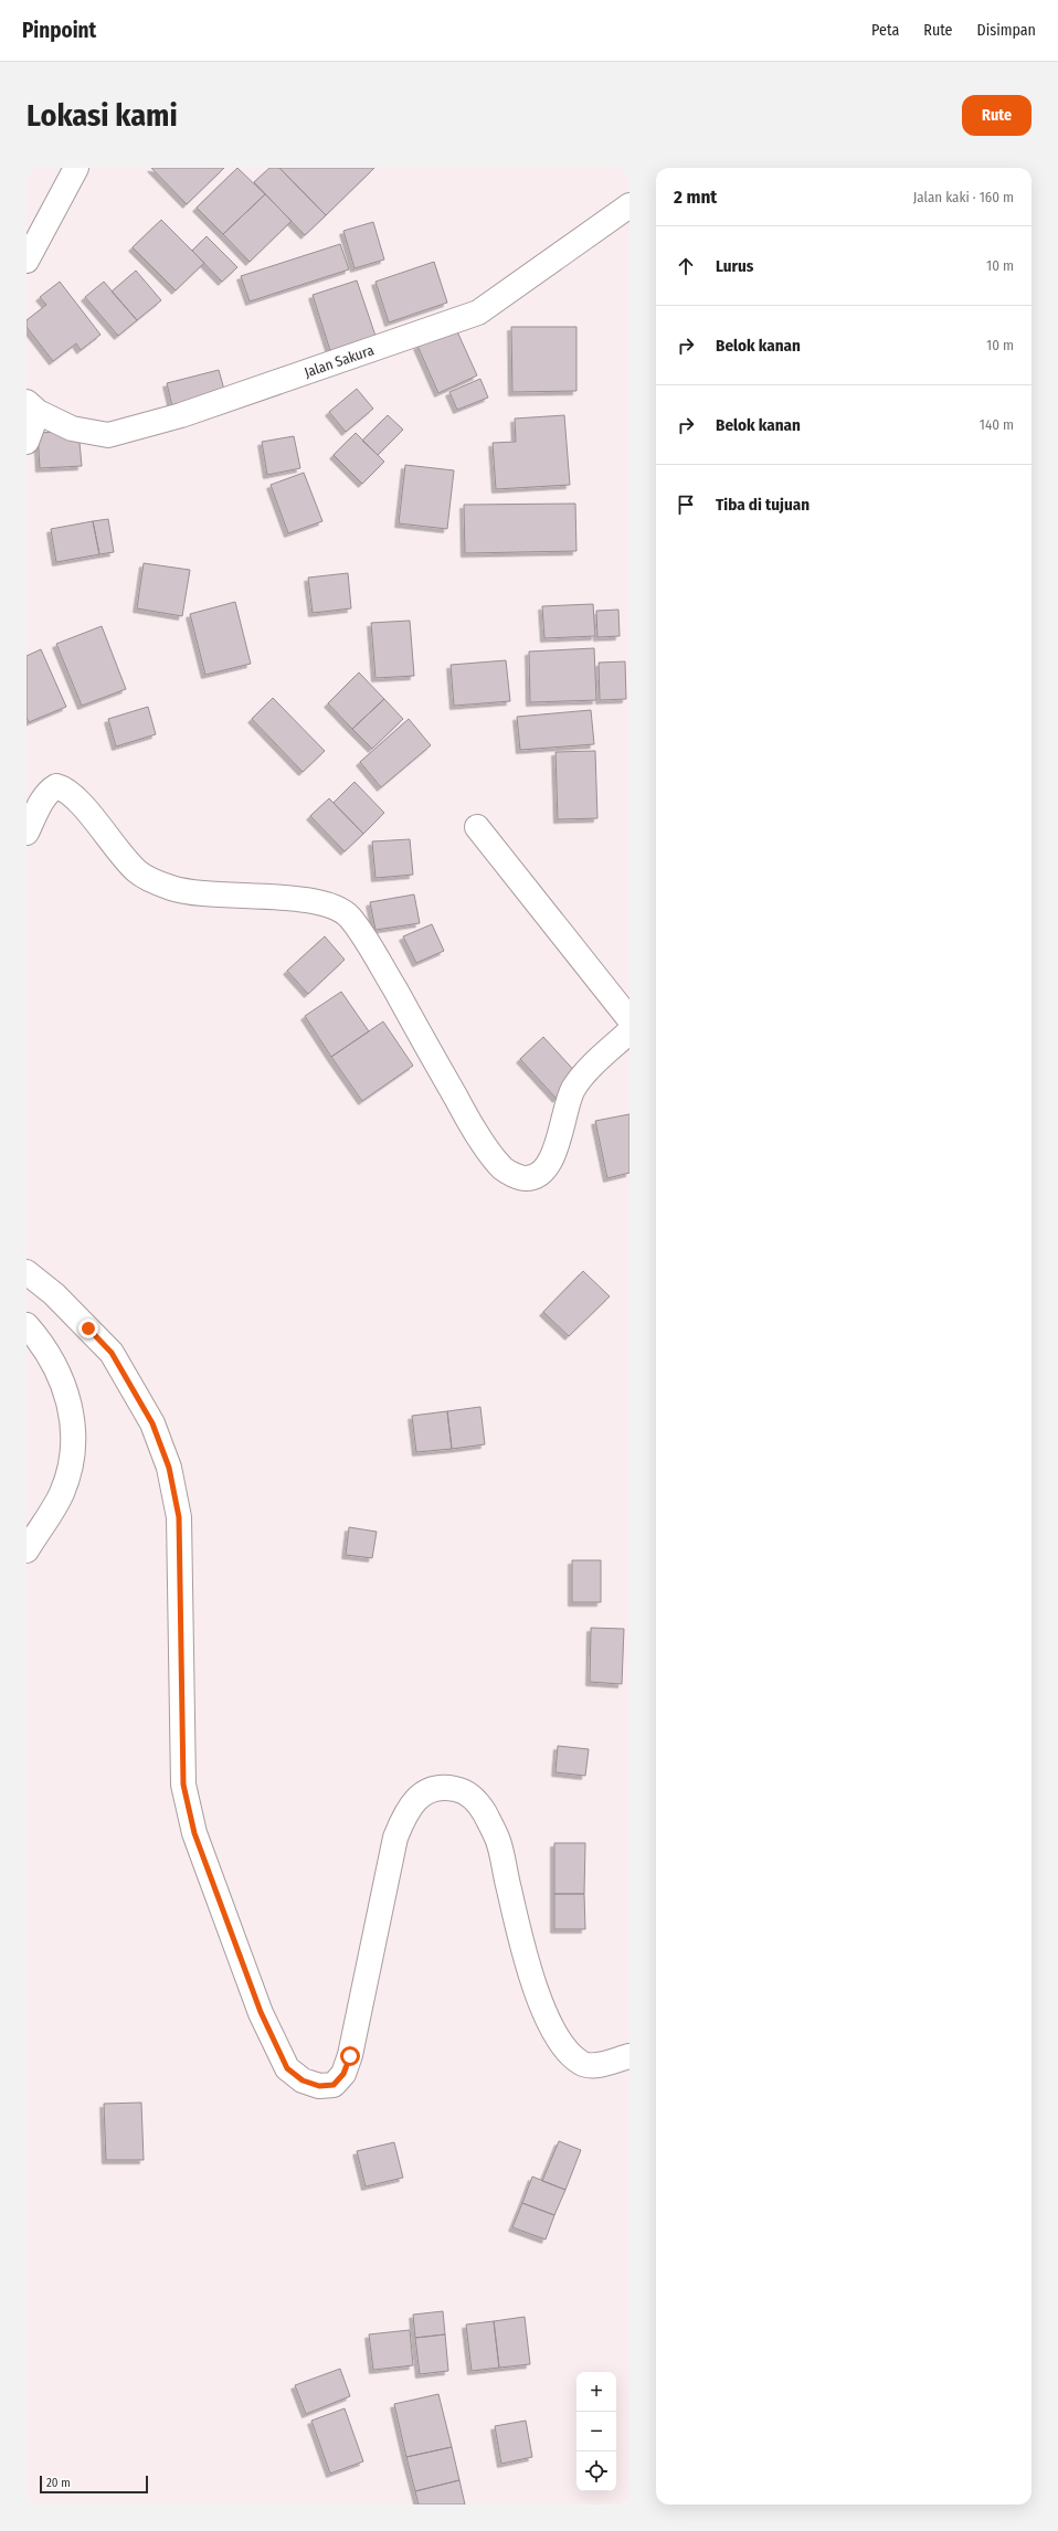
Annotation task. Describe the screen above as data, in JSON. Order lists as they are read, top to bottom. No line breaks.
{"streets":{"street":["Jalan Sakura"]},"scale_bar":"20 m","page":{"header":"Pinpoint","nav":["Peta","Rute","Disimpan"],"buttons":"Rute","title":"Lokasi kami","heading":["2 mnt","Jalan kaki · 160 m"],"list":[["Lurus","10 m"],["Belok kanan","10 m"],["Belok kanan","140 m"],"Tiba di tujuan"],"map_buttons":["+","−"],"scale":"20 m"}}
